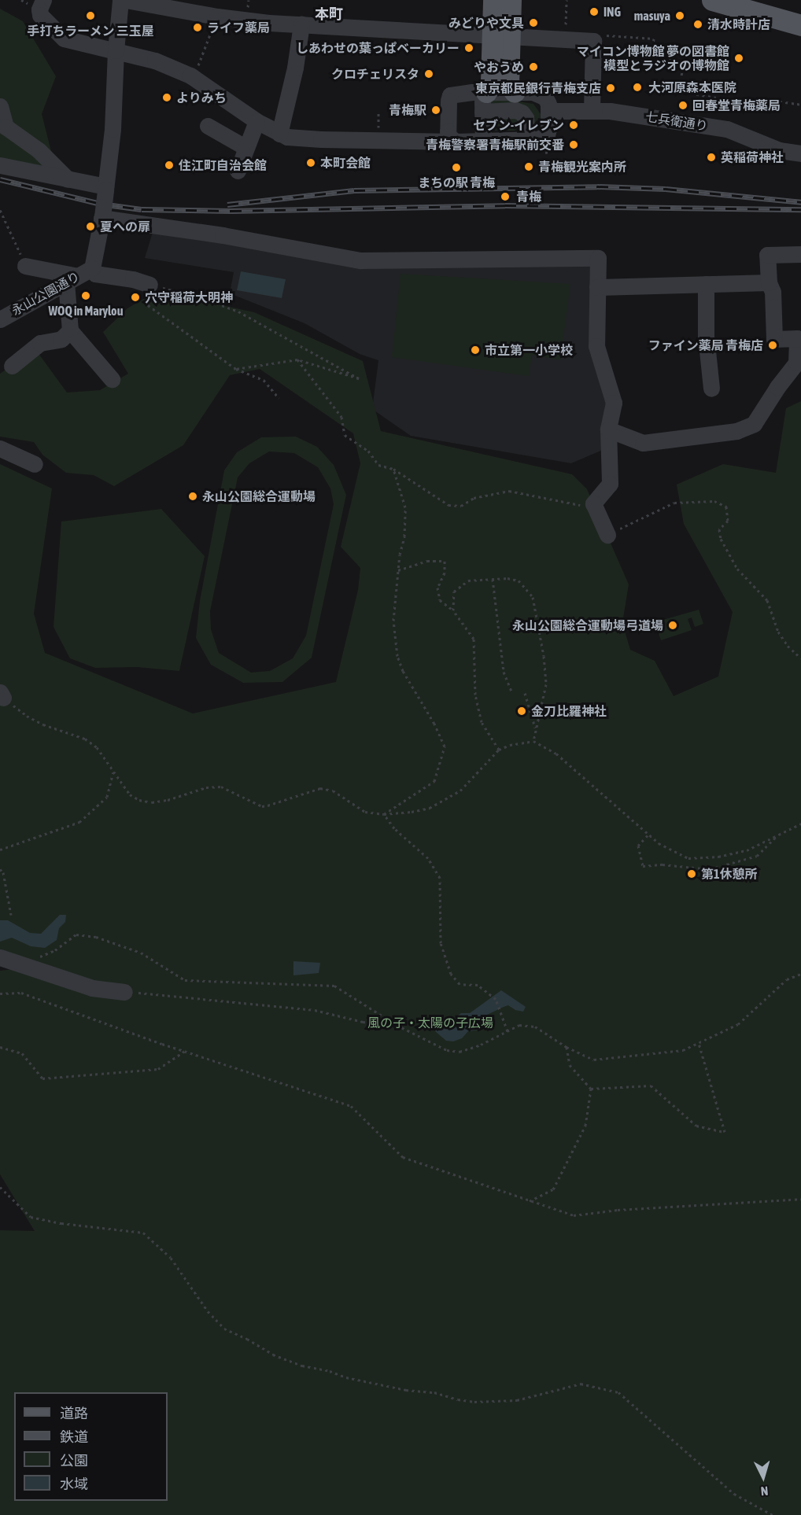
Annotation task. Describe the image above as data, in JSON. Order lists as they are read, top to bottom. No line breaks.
{"streets":{"street":["七兵衛通り","永山公園通り"]},"districts":["本町"],"parks":["風の子・太陽の子広場"],"places":["ING","手打ちラーメン 三玉屋","masuya","みどりや文具","清水時計店","ライフ薬局","しあわせの葉っぱベーカリー","マイコン博物館 夢の図書館 模型とラジオの博物館","やおうめ","クロチェリスタ","大河原森本医院","東京都民銀行青梅支店","よりみち","回春堂青梅薬局","青梅駅","セブン-イレブン","青梅警察署青梅駅前交番","英稲荷神社","本町会館","住江町自治会館","青梅観光案内所","まちの駅 青梅","青梅","夏への扉","WOQ in Marylou","穴守稲荷大明神","ファイン薬局 青梅店","市立第一小学校","永山公園総合運動場","永山公園総合運動場弓道場","金刀比羅神社","第1休憩所"],"legend":["道路","鉄道","公園","水域"],"north":"bottom"}
